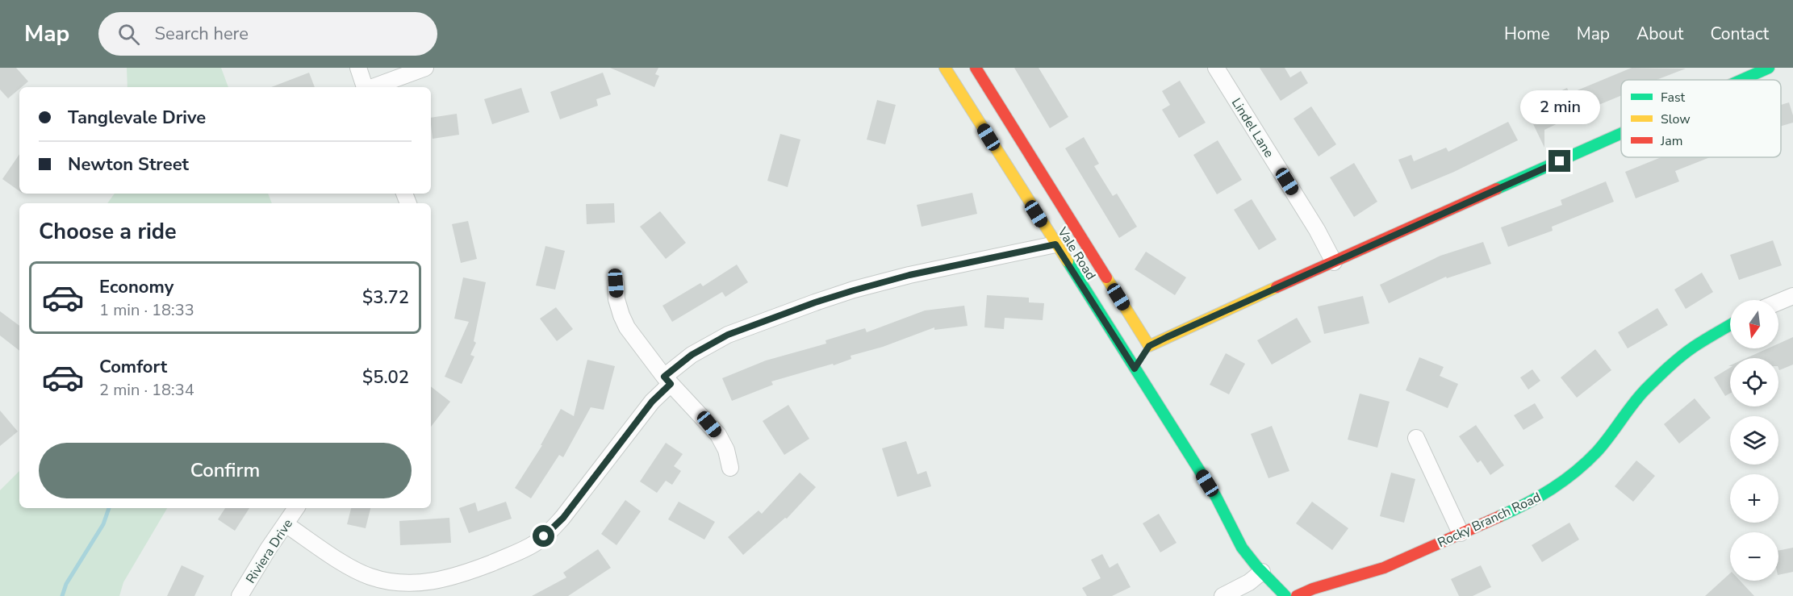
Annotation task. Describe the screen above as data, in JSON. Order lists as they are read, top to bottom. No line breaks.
{"streets":{"street":["Lindel Lane","Vale Road","Rocky Branch Road","Riviera Drive"]},"legend":["Fast","Slow","Jam"],"north":"bottom","page":{"header":"Map","search":"Search here","nav":["Home","Map","About","Contact"],"banner":["Tanglevale Drive","Newton Street"],"bubble":"2 min","heading":"Choose a ride","list":[{"name":"Economy","note":"1 min · 18:33","value":"$3.72"},{"name":"Comfort","note":"2 min · 18:34","value":"$5.02"}],"map_buttons":["+","−"],"buttons":"Confirm"}}
